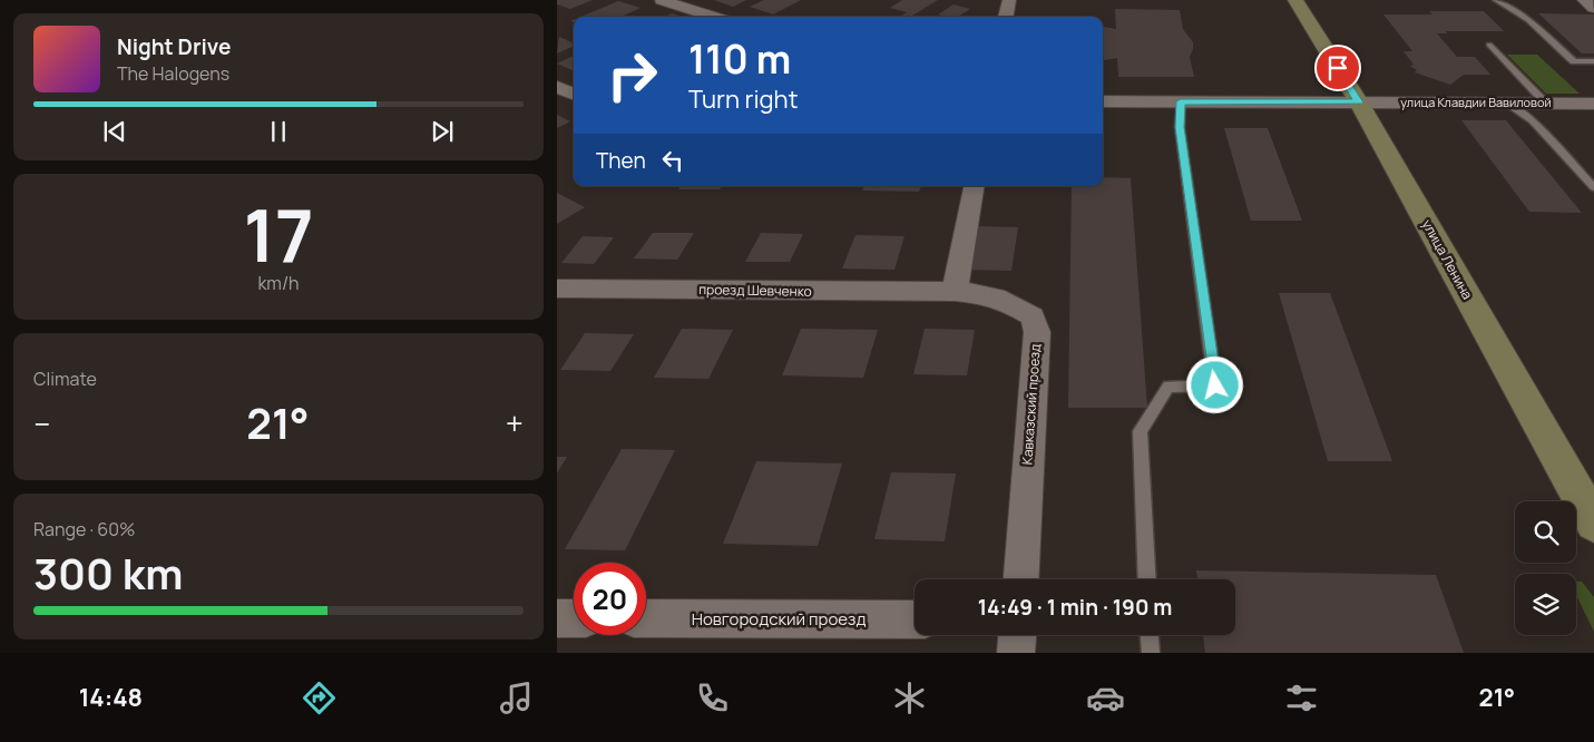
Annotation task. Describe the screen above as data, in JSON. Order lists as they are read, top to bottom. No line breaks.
{"streets":{"main road":["улица Ленина"],"street":["улица Клавдии Вавиловой","проезд Шевченко","Кавказский проезд","Новгородский проезд"]},"crossings":[["улица Клавдии Вавиловой","улица Ленина"],["проезд Шевченко","Кавказский проезд"]],"page":{"turn":["110 m","Turn right"],"song":["Night Drive","The Halogens"],"then":"Then","tile":[["17","km/h"],"Climate",["Range · 60%","300 km"]],"heat":["−","21°","+"],"limit":"20","trip":"14:49 · 1 min · 190 m","tabs":["14:48","21°"]}}
